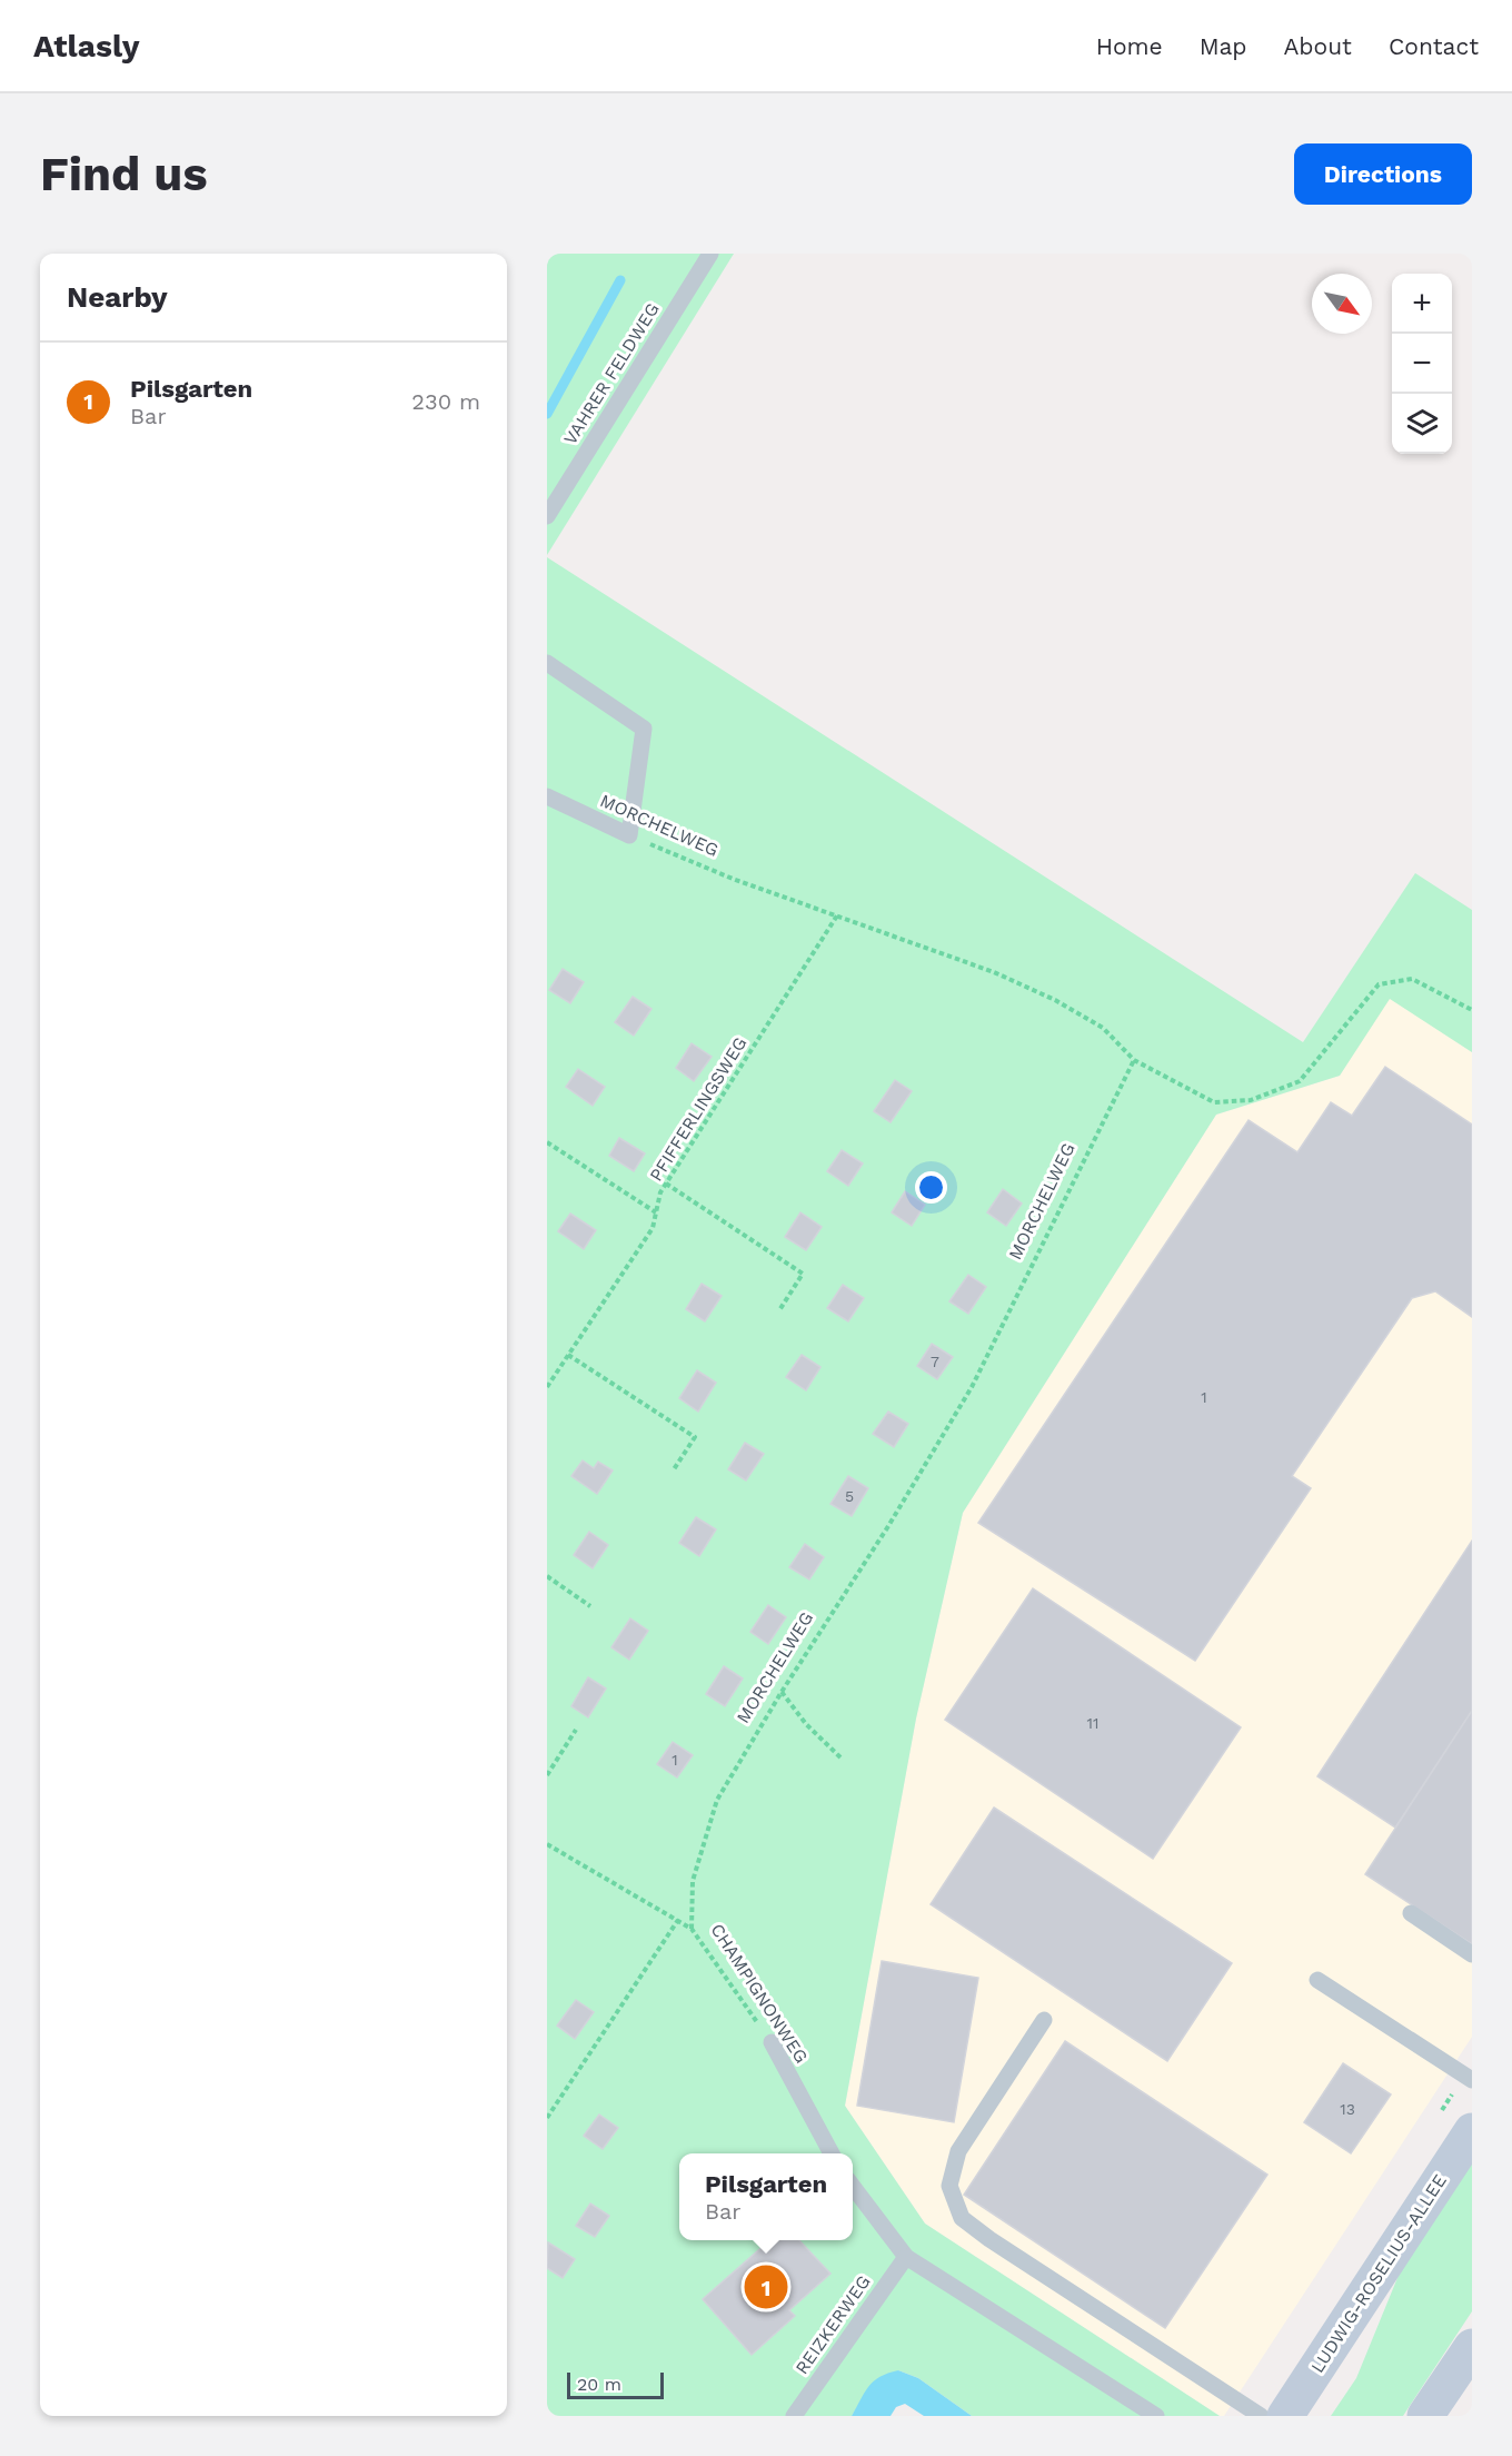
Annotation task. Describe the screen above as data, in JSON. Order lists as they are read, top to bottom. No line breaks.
{"streets":{"main road":["LUDWIG-ROSELIUS-ALLEE"],"lane":["VAHRER FELDWEG","MORCHELWEG","CHAMPIGNONWEG","REIZKERWEG"],"path":["PFIFFERLINGSWEG"]},"crossings":[["MORCHELWEG","PFIFFERLINGSWEG"],["MORCHELWEG","CHAMPIGNONWEG"]],"house_numbers":["7","1","5","11","1","13"],"scale_bar":"20 m","north":"bottom right","page":{"header":"Atlasly","nav":["Home","Map","About","Contact"],"buttons":"Directions","title":"Find us","heading":"Nearby","map_buttons":["+","−"],"list":[{"mark":"1","name":"Pilsgarten","note":"Bar","value":"230 m"}],"popup":["Pilsgarten","Bar"],"pins":"1","scale":"20 m"}}
